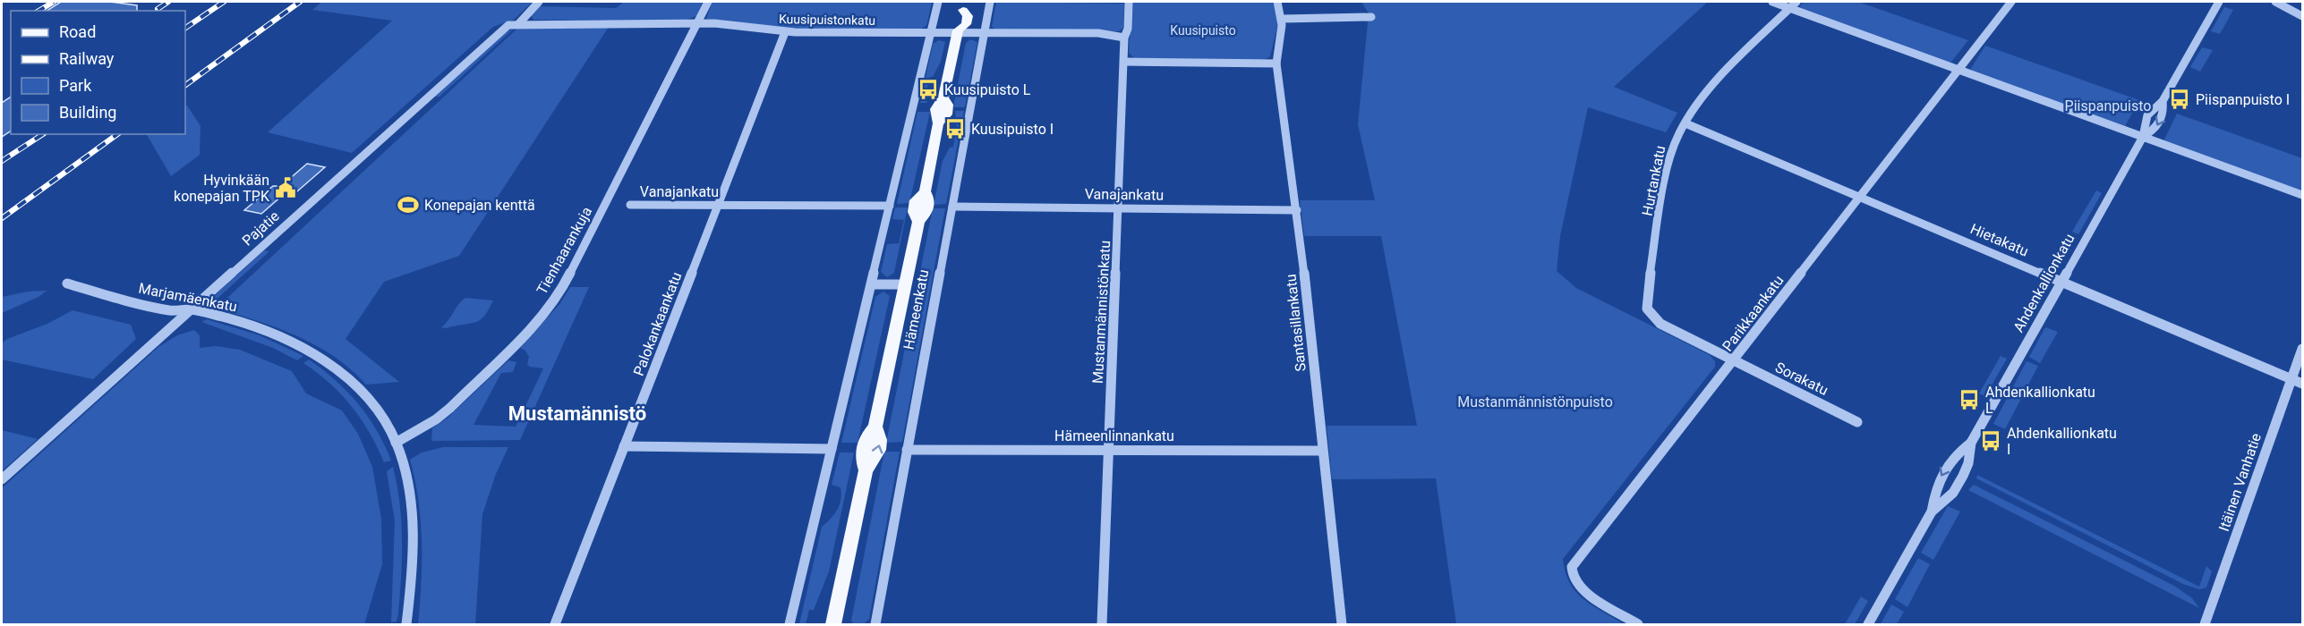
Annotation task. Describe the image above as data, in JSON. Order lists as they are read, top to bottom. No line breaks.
{"streets":{"main road":["Hämeenkatu"],"street":["Kuusipuistonkatu","Hurtankatu","Vanajankatu","Pajatie","Hietakatu","Tienhaarankuja","Ahdenkallionkatu","Marjamäenkatu","Mustanmännistönkatu","Parikkaankatu","Santasillankatu","Palokankaankatu","Sorakatu","Hämeenlinnankatu","Itäinen Vanhatie"]},"crossings":[["Kuusipuistonkatu","Tienhaarankuja"],["Kuusipuistonkatu","Hämeenkatu"],["Kuusipuistonkatu","Palokankaankatu"],["Hurtankatu","Hietakatu"],["Hurtankatu","Parikkaankatu"],["Hurtankatu","Sorakatu"],["Vanajankatu","Hämeenkatu"],["Vanajankatu","Mustanmännistönkatu"],["Vanajankatu","Santasillankatu"],["Vanajankatu","Palokankaankatu"],["Pajatie","Marjamäenkatu"],["Hietakatu","Ahdenkallionkatu"],["Hietakatu","Parikkaankatu"],["Hietakatu","Itäinen Vanhatie"],["Tienhaarankuja","Marjamäenkatu"],["Hämeenkatu","Hämeenlinnankatu"],["Mustanmännistönkatu","Hämeenlinnankatu"],["Parikkaankatu","Sorakatu"],["Santasillankatu","Hämeenlinnankatu"]],"districts":["Mustamännistö"],"parks":["Kuusipuisto","Piispanpuisto","Mustanmännistönpuisto"],"places":{"bus stop":["Kuusipuisto L","Piispanpuisto I","Kuusipuisto I","Ahdenkallionkatu L","Ahdenkallionkatu I"],"public building":["Hyvinkään konepajan TPK"],"sports":["Konepajan kenttä"]},"legend":["Road","Railway","Park","Building"]}
